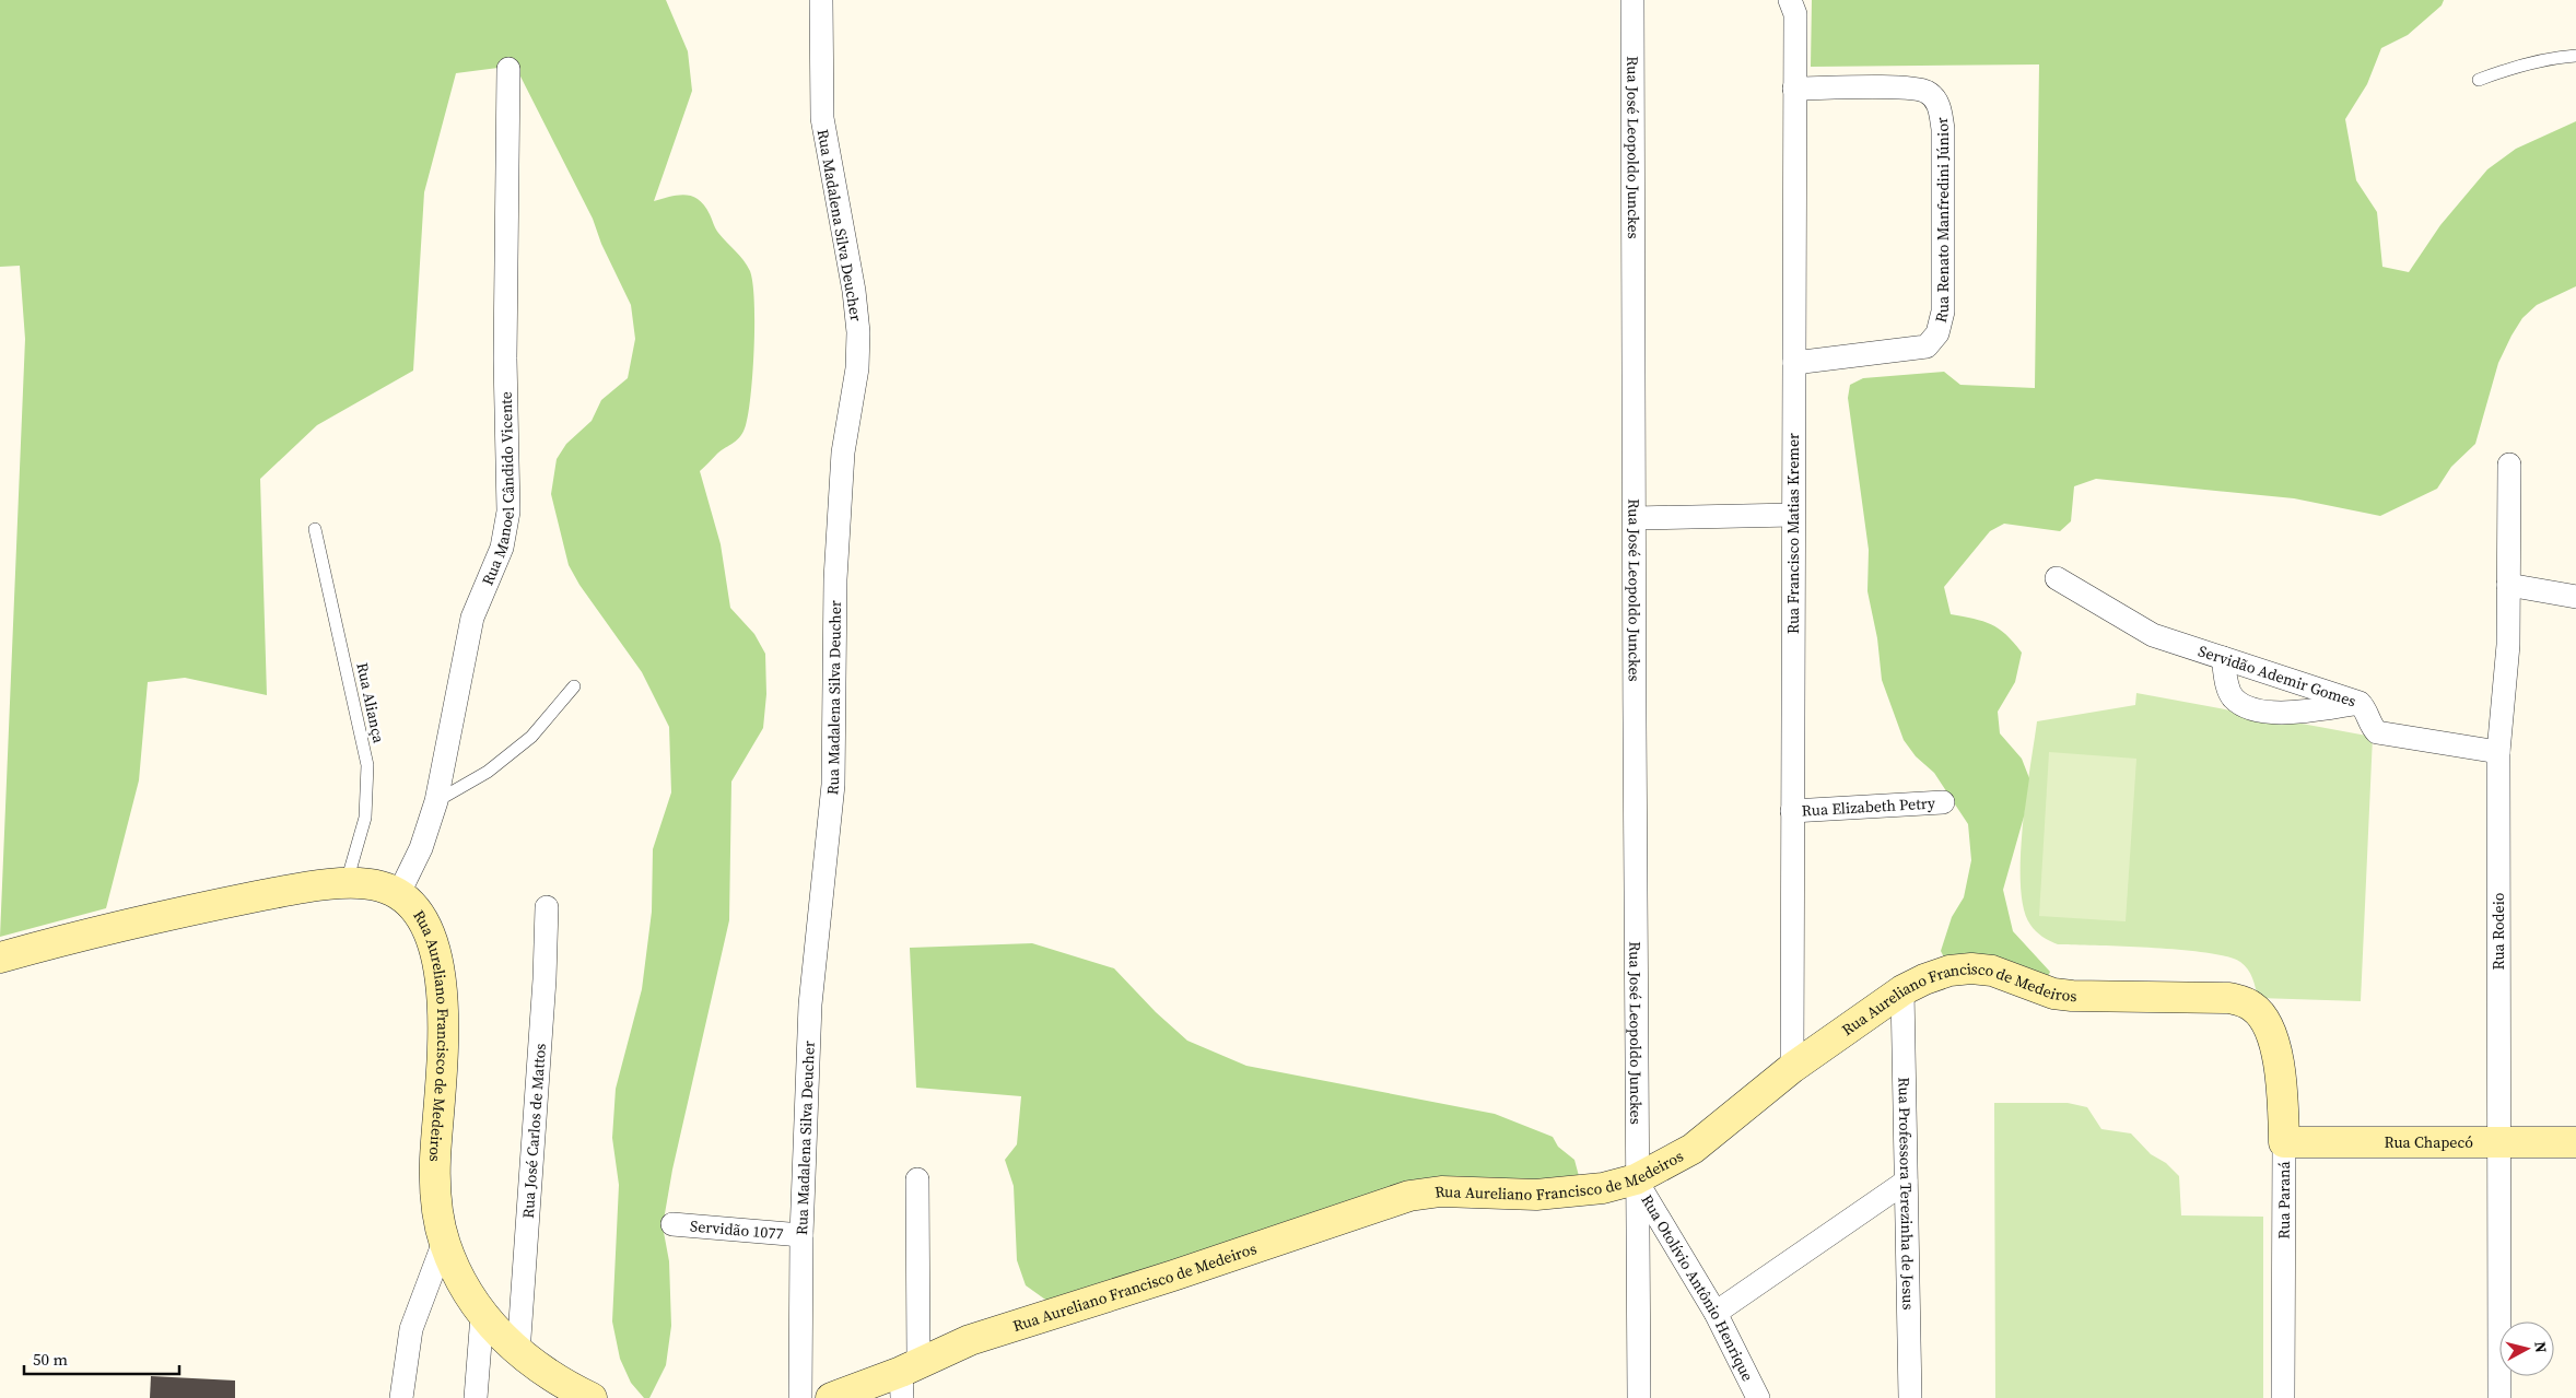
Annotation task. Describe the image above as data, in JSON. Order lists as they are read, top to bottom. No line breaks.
{"streets":{"street":["Rua José Leopoldo Junckes","Rua Renato Manfredini Júnior","Rua Madalena Silva Deucher","Rua Manoel Cândido Vicente","Rua Francisco Matias Kremer","Servidão Ademir Gomes","Rua Elizabeth Petry","Rua Rodeio","Rua Aureliano Francisco de Medeiros","Rua José Carlos de Mattos","Rua Chapecó","Rua Professora Terezinha de Jesus","Rua Paraná","Servidão 1077","Rua Otolívio Antônio Henrique"],"lane":["Rua Aliança"]},"crossings":[["Rua José Leopoldo Junckes","Rua Aureliano Francisco de Medeiros"],["Rua José Leopoldo Junckes","Rua Otolívio Antônio Henrique"],["Rua Renato Manfredini Júnior","Rua Francisco Matias Kremer"],["Rua Madalena Silva Deucher","Servidão 1077"],["Rua Manoel Cândido Vicente","Rua Aureliano Francisco de Medeiros"],["Rua Francisco Matias Kremer","Rua Elizabeth Petry"],["Rua Francisco Matias Kremer","Rua Aureliano Francisco de Medeiros"],["Servidão Ademir Gomes","Rua Rodeio"],["Rua Aliança","Rua Aureliano Francisco de Medeiros"],["Rua Rodeio","Rua Chapecó"],["Rua Aureliano Francisco de Medeiros","Rua José Carlos de Mattos"],["Rua Aureliano Francisco de Medeiros","Rua Professora Terezinha de Jesus"],["Rua Aureliano Francisco de Medeiros","Rua Paraná"],["Rua Aureliano Francisco de Medeiros","Rua Otolívio Antônio Henrique"],["Rua Chapecó","Rua Paraná"]],"scale_bar":"50 m","north":"right"}
